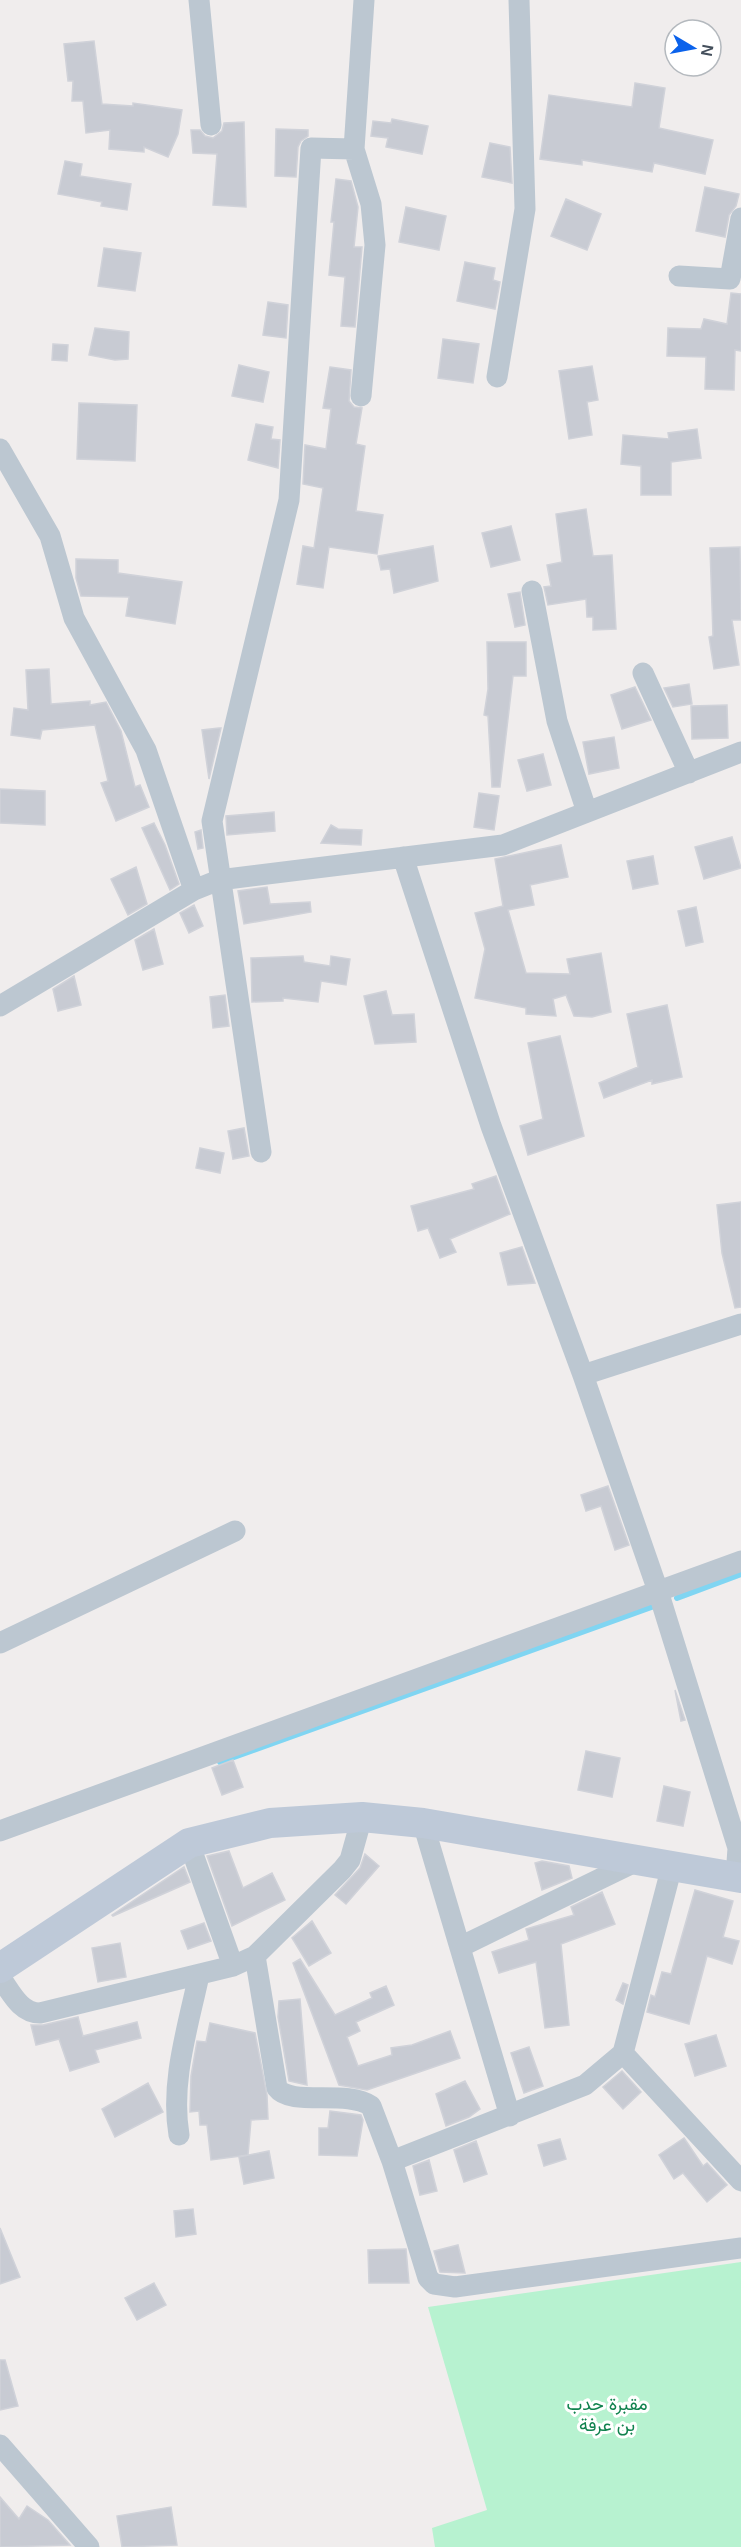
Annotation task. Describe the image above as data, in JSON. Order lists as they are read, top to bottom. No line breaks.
{"parks":["مقبرة حدب بن عرفة"],"north":"right"}
